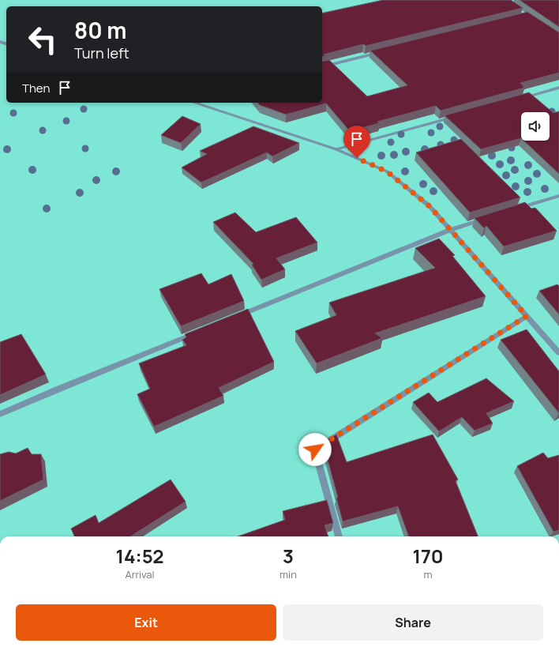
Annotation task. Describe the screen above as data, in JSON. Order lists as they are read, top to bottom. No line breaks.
{"page":{"turn":["80 m","Turn left"],"then":"Then","eta":["14:52","Arrival","3","min","170","m"],"buttons":["Exit","Share"]}}
